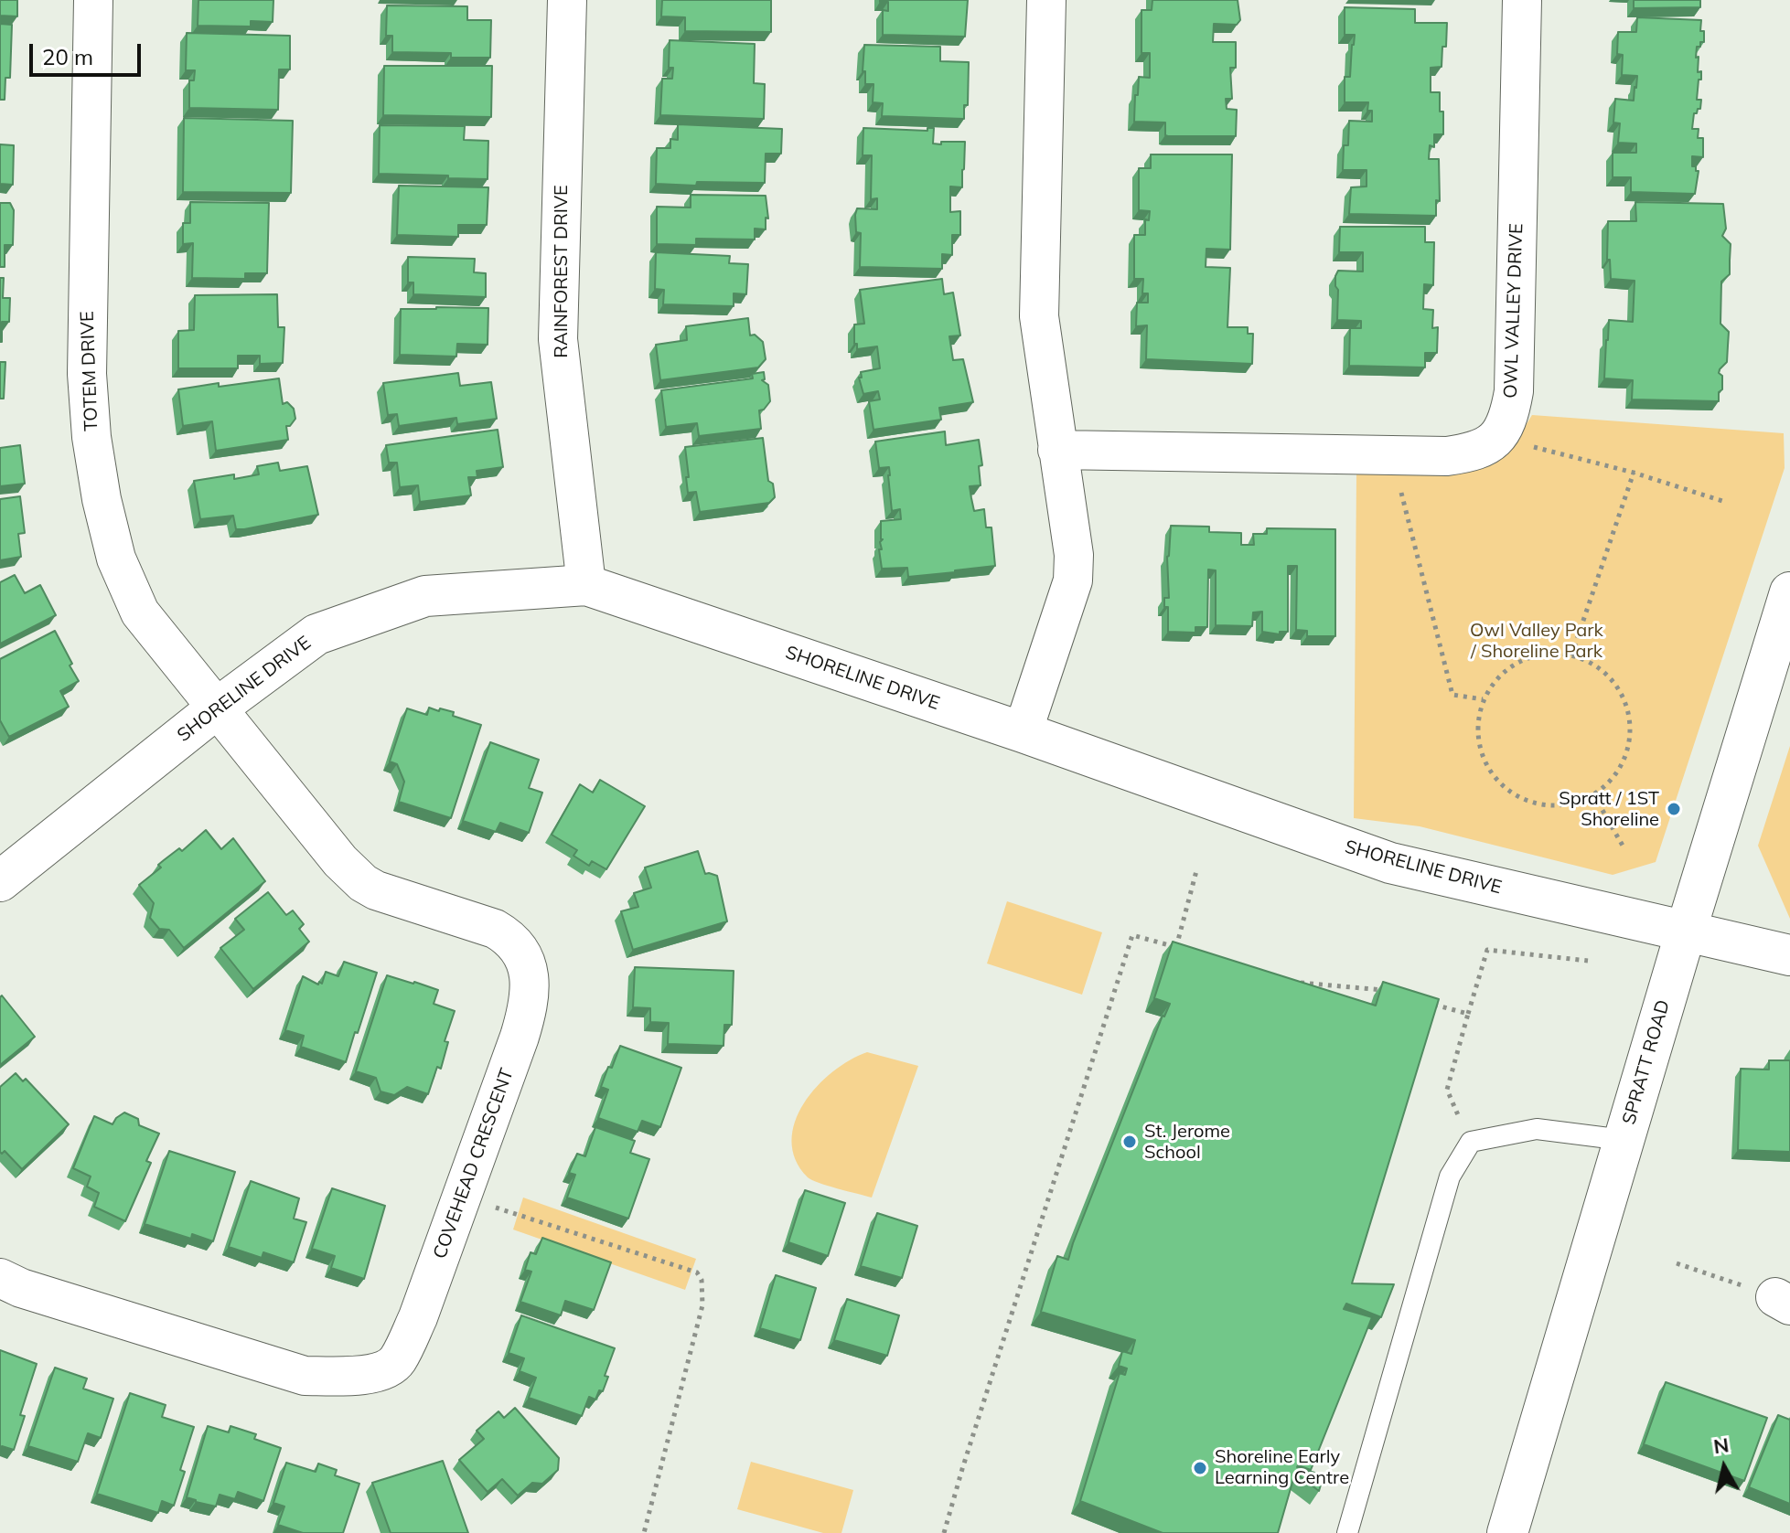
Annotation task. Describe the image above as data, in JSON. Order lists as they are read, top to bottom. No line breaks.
{"streets":{"street":["RAINFOREST DRIVE","OWL VALLEY DRIVE","TOTEM DRIVE","SHORELINE DRIVE","SPRATT ROAD","COVEHEAD CRESCENT"]},"crossings":[["RAINFOREST DRIVE","SHORELINE DRIVE"],["TOTEM DRIVE","SHORELINE DRIVE"],["TOTEM DRIVE","COVEHEAD CRESCENT"],["SHORELINE DRIVE","SPRATT ROAD"],["SHORELINE DRIVE","COVEHEAD CRESCENT"]],"parks":["Owl Valley Park / Shoreline Park"],"places":["Spratt / 1ST Shoreline","St. Jerome School","Shoreline Early Learning Centre"],"scale_bar":"20 m","north":"top"}
